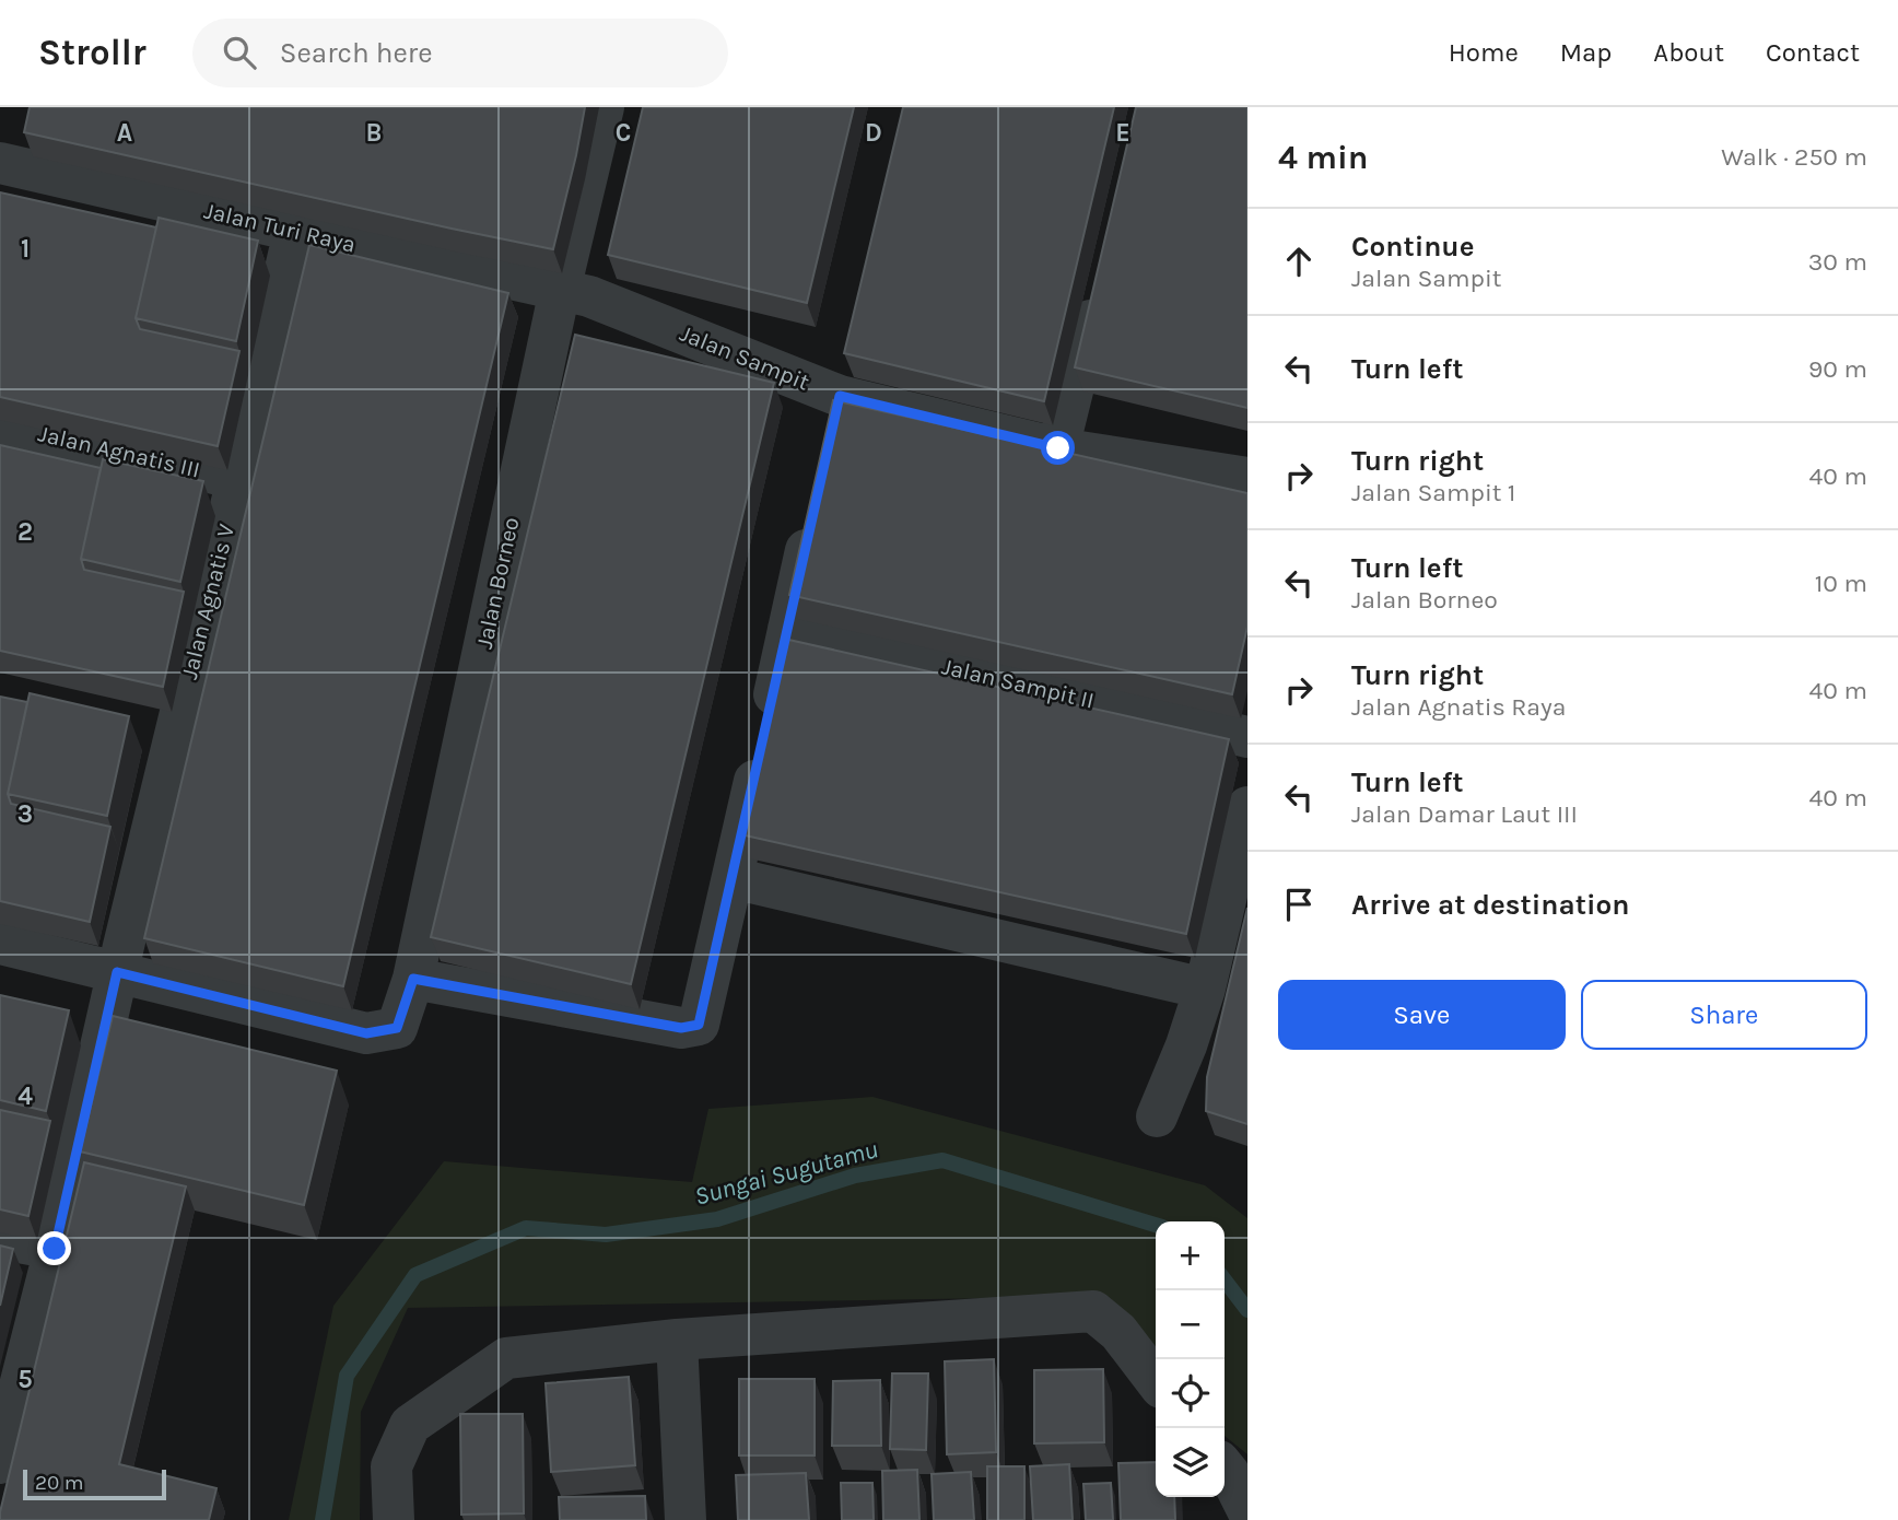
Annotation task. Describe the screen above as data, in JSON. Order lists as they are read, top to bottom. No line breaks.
{"streets":{"street":["Jalan Turi Raya","Jalan Sampit","Jalan Agnatis III","Jalan Borneo","Jalan Agnatis V","Jalan Sampit II"]},"crossings":[["Jalan Turi Raya","Jalan Sampit"],["Jalan Turi Raya","Jalan Borneo"],["Jalan Turi Raya","Jalan Agnatis V"],["Jalan Sampit","Jalan Borneo"],["Jalan Agnatis III","Jalan Agnatis V"],["Jalan Borneo","Jalan Agnatis V"]],"water":["Sungai Sugutamu"],"scale_bar":"20 m","page":{"header":"Strollr","search":"Search here","nav":["Home","Map","About","Contact"],"heading":["4 min","Walk · 250 m"],"list":[["Continue","Jalan Sampit","30 m"],["Turn left","90 m"],["Turn right","Jalan Sampit 1","40 m"],["Turn left","Jalan Borneo","10 m"],["Turn right","Jalan Agnatis Raya","40 m"],["Turn left","Jalan Damar Laut III","40 m"],"Arrive at destination"],"buttons":["Save","Share"],"map_buttons":["+","−"],"scale":"20 m"},"grid":{"columns":["A","B","C","D","E"],"rows":["1","2","3","4","5"]}}
